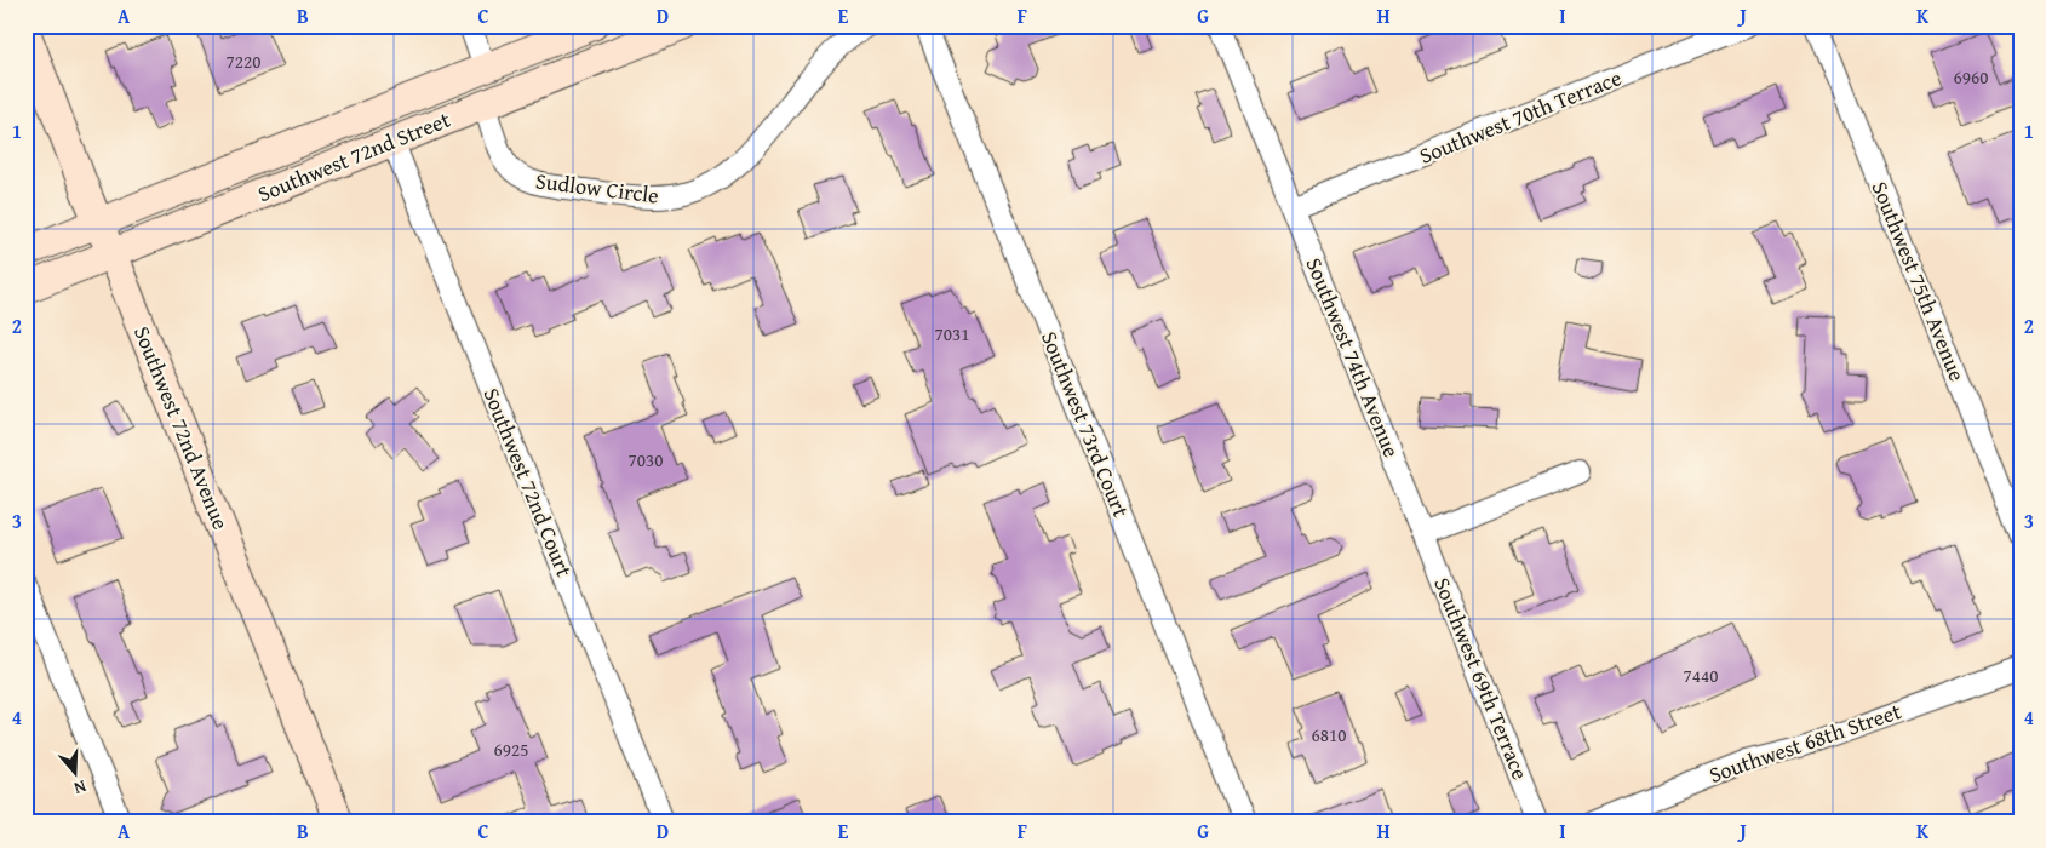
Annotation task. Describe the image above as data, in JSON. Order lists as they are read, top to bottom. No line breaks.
{"streets":{"main road":["Southwest 72nd Street","Southwest 72nd Avenue"],"street":["Southwest 70th Terrace","Sudlow Circle","Southwest 75th Avenue","Southwest 74th Avenue","Southwest 73rd Court","Southwest 72nd Court","Southwest 69th Terrace","Southwest 68th Street"]},"crossings":[["Southwest 70th Terrace","Southwest 74th Avenue"],["Southwest 72nd Street","Sudlow Circle"],["Southwest 72nd Street","Southwest 72nd Avenue"],["Southwest 72nd Street","Southwest 72nd Court"],["Southwest 74th Avenue","Southwest 69th Terrace"]],"house_numbers":["7220","6960","7031","7030","7440","6810","6925"],"north":"bottom","grid":{"columns":["A","B","C","D","E","F","G","H","I","J","K"],"rows":["1","2","3","4"]}}
